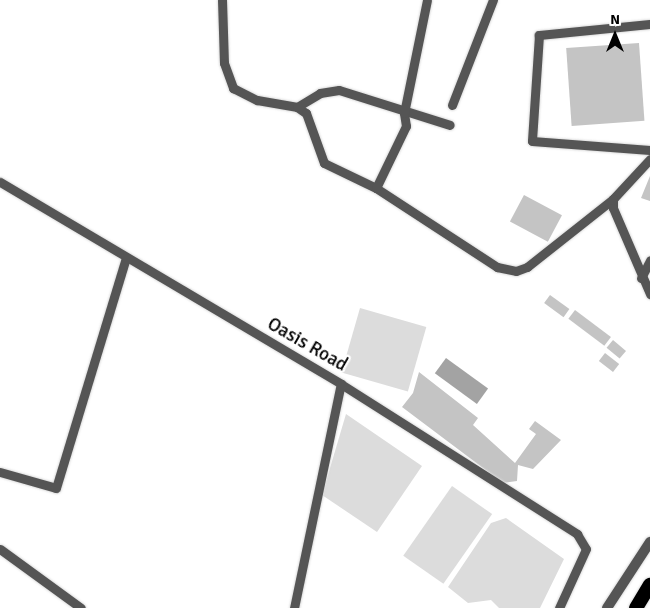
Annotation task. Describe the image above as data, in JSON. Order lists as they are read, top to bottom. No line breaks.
{"streets":{"lane":["Oasis Road"]},"north":"top"}
